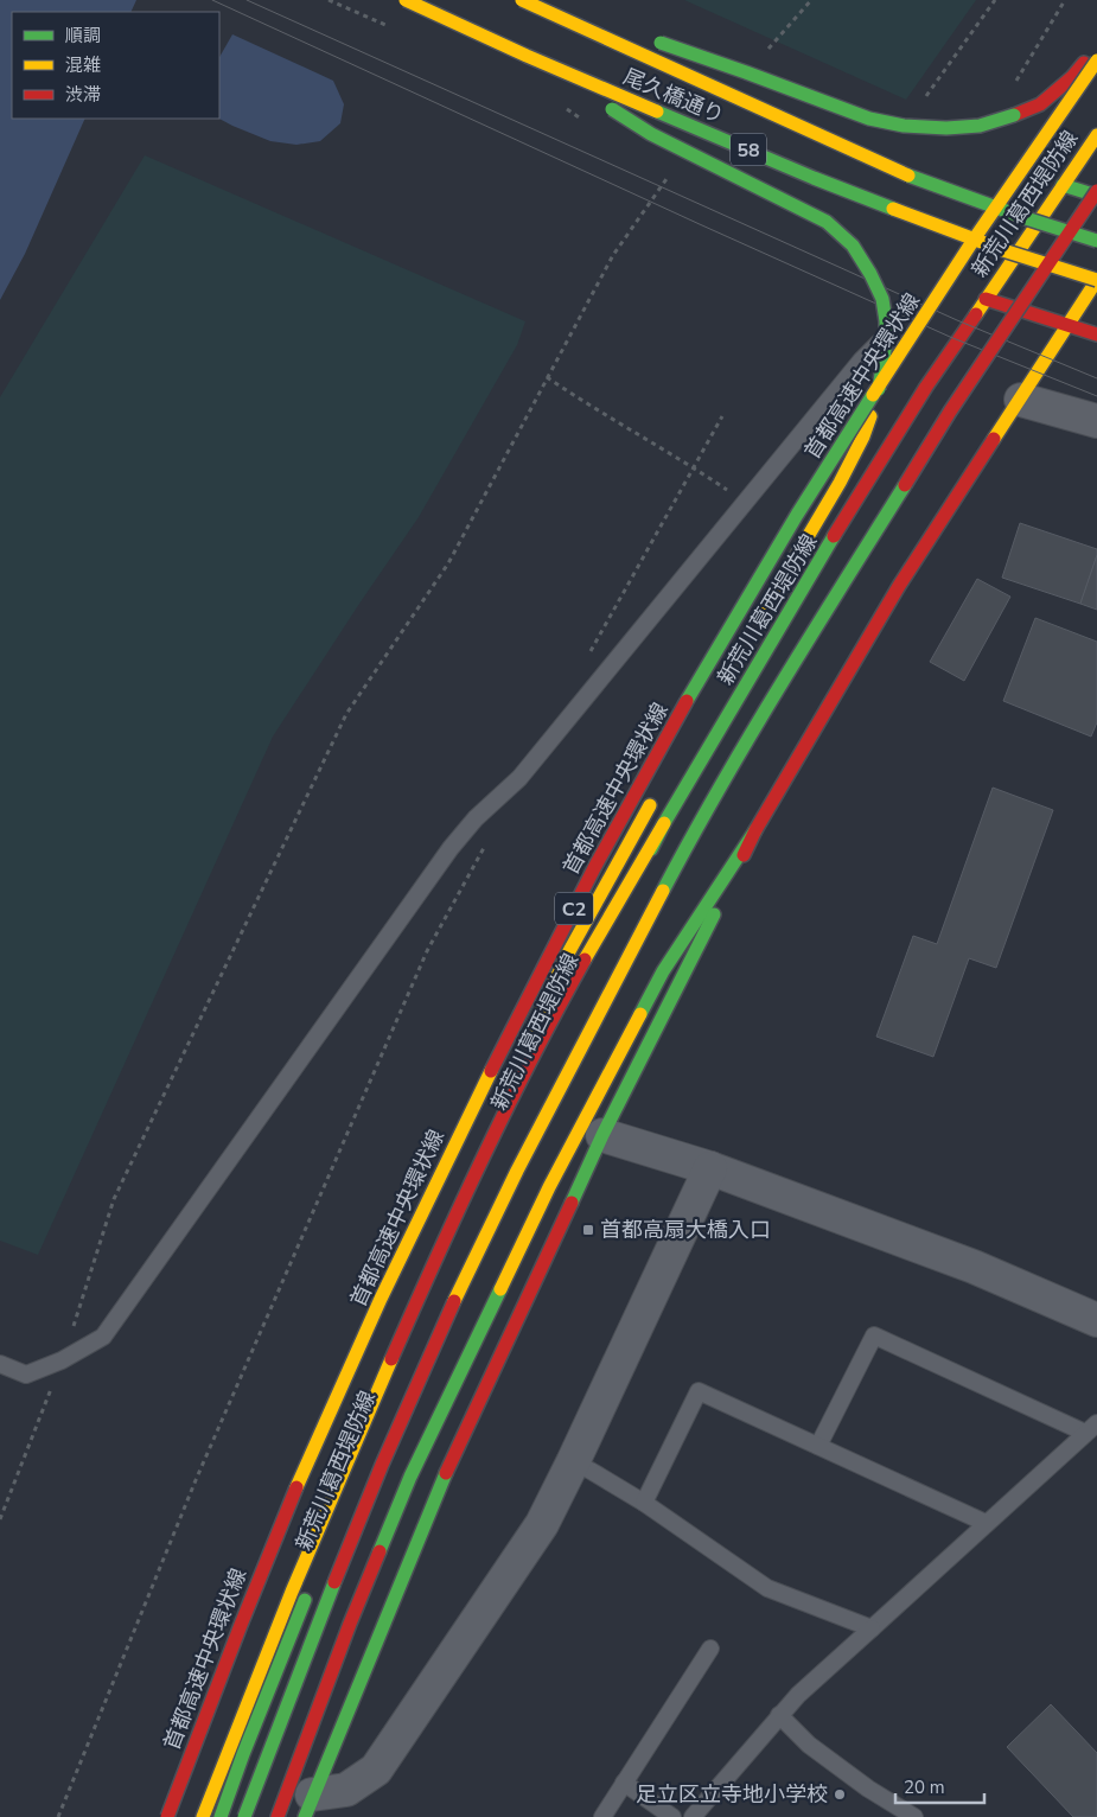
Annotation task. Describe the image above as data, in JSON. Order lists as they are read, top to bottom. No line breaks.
{"streets":{"main road":["尾久橋通り","58","新荒川葛西堤防線","首都高速中央環状線","C2"]},"places":{"transit":["首都高扇大橋入口"],"other":["足立区立寺地小学校"]},"legend":["順調","混雑","渋滞"],"scale_bar":"20 m"}
